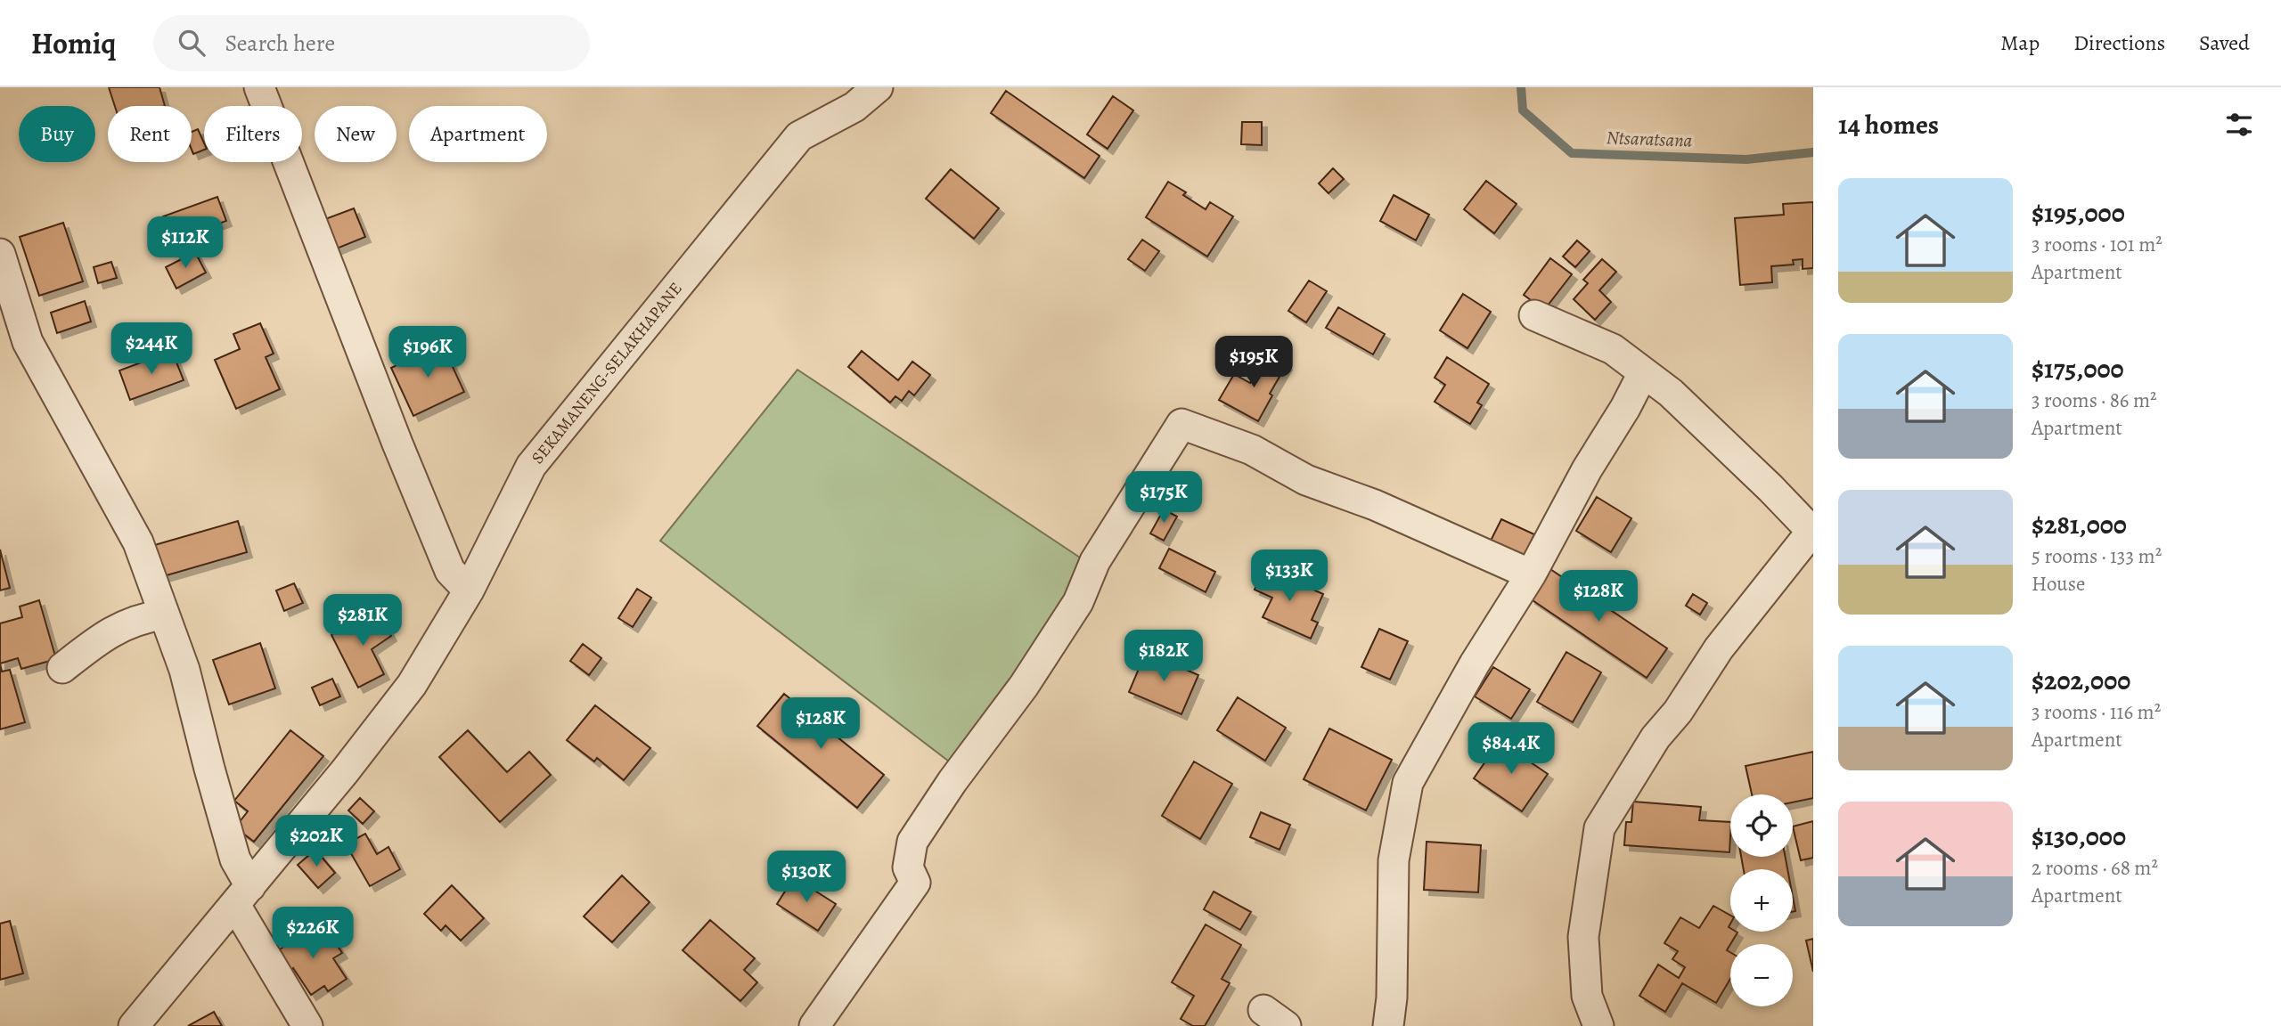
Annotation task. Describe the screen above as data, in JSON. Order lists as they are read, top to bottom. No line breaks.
{"streets":{"street":["SEKAMANENG-SELAKHAPANE"]},"water":["Ntsaratsana"],"page":{"header":"Homiq","search":"Search here","nav":["Map","Directions","Saved"],"heading":"14 homes","chip":["Buy","Rent","Filters","New","Apartment"],"list":[{"name":"$195,000","note":"3 rooms · 101 m² · Apartment"},{"name":"$175,000","note":"3 rooms · 86 m² · Apartment"},{"name":"$281,000","note":"5 rooms · 133 m² · House"},{"name":"$202,000","note":"3 rooms · 116 m² · Apartment"},{"name":"$130,000","note":"2 rooms · 68 m² · Apartment"}],"price":["$112K","$244K","$196K","$195K","$175K","$133K","$128K","$281K","$182K","$128K","$84.4K","$202K","$130K","$226K"],"map_buttons":["+","−"]}}
